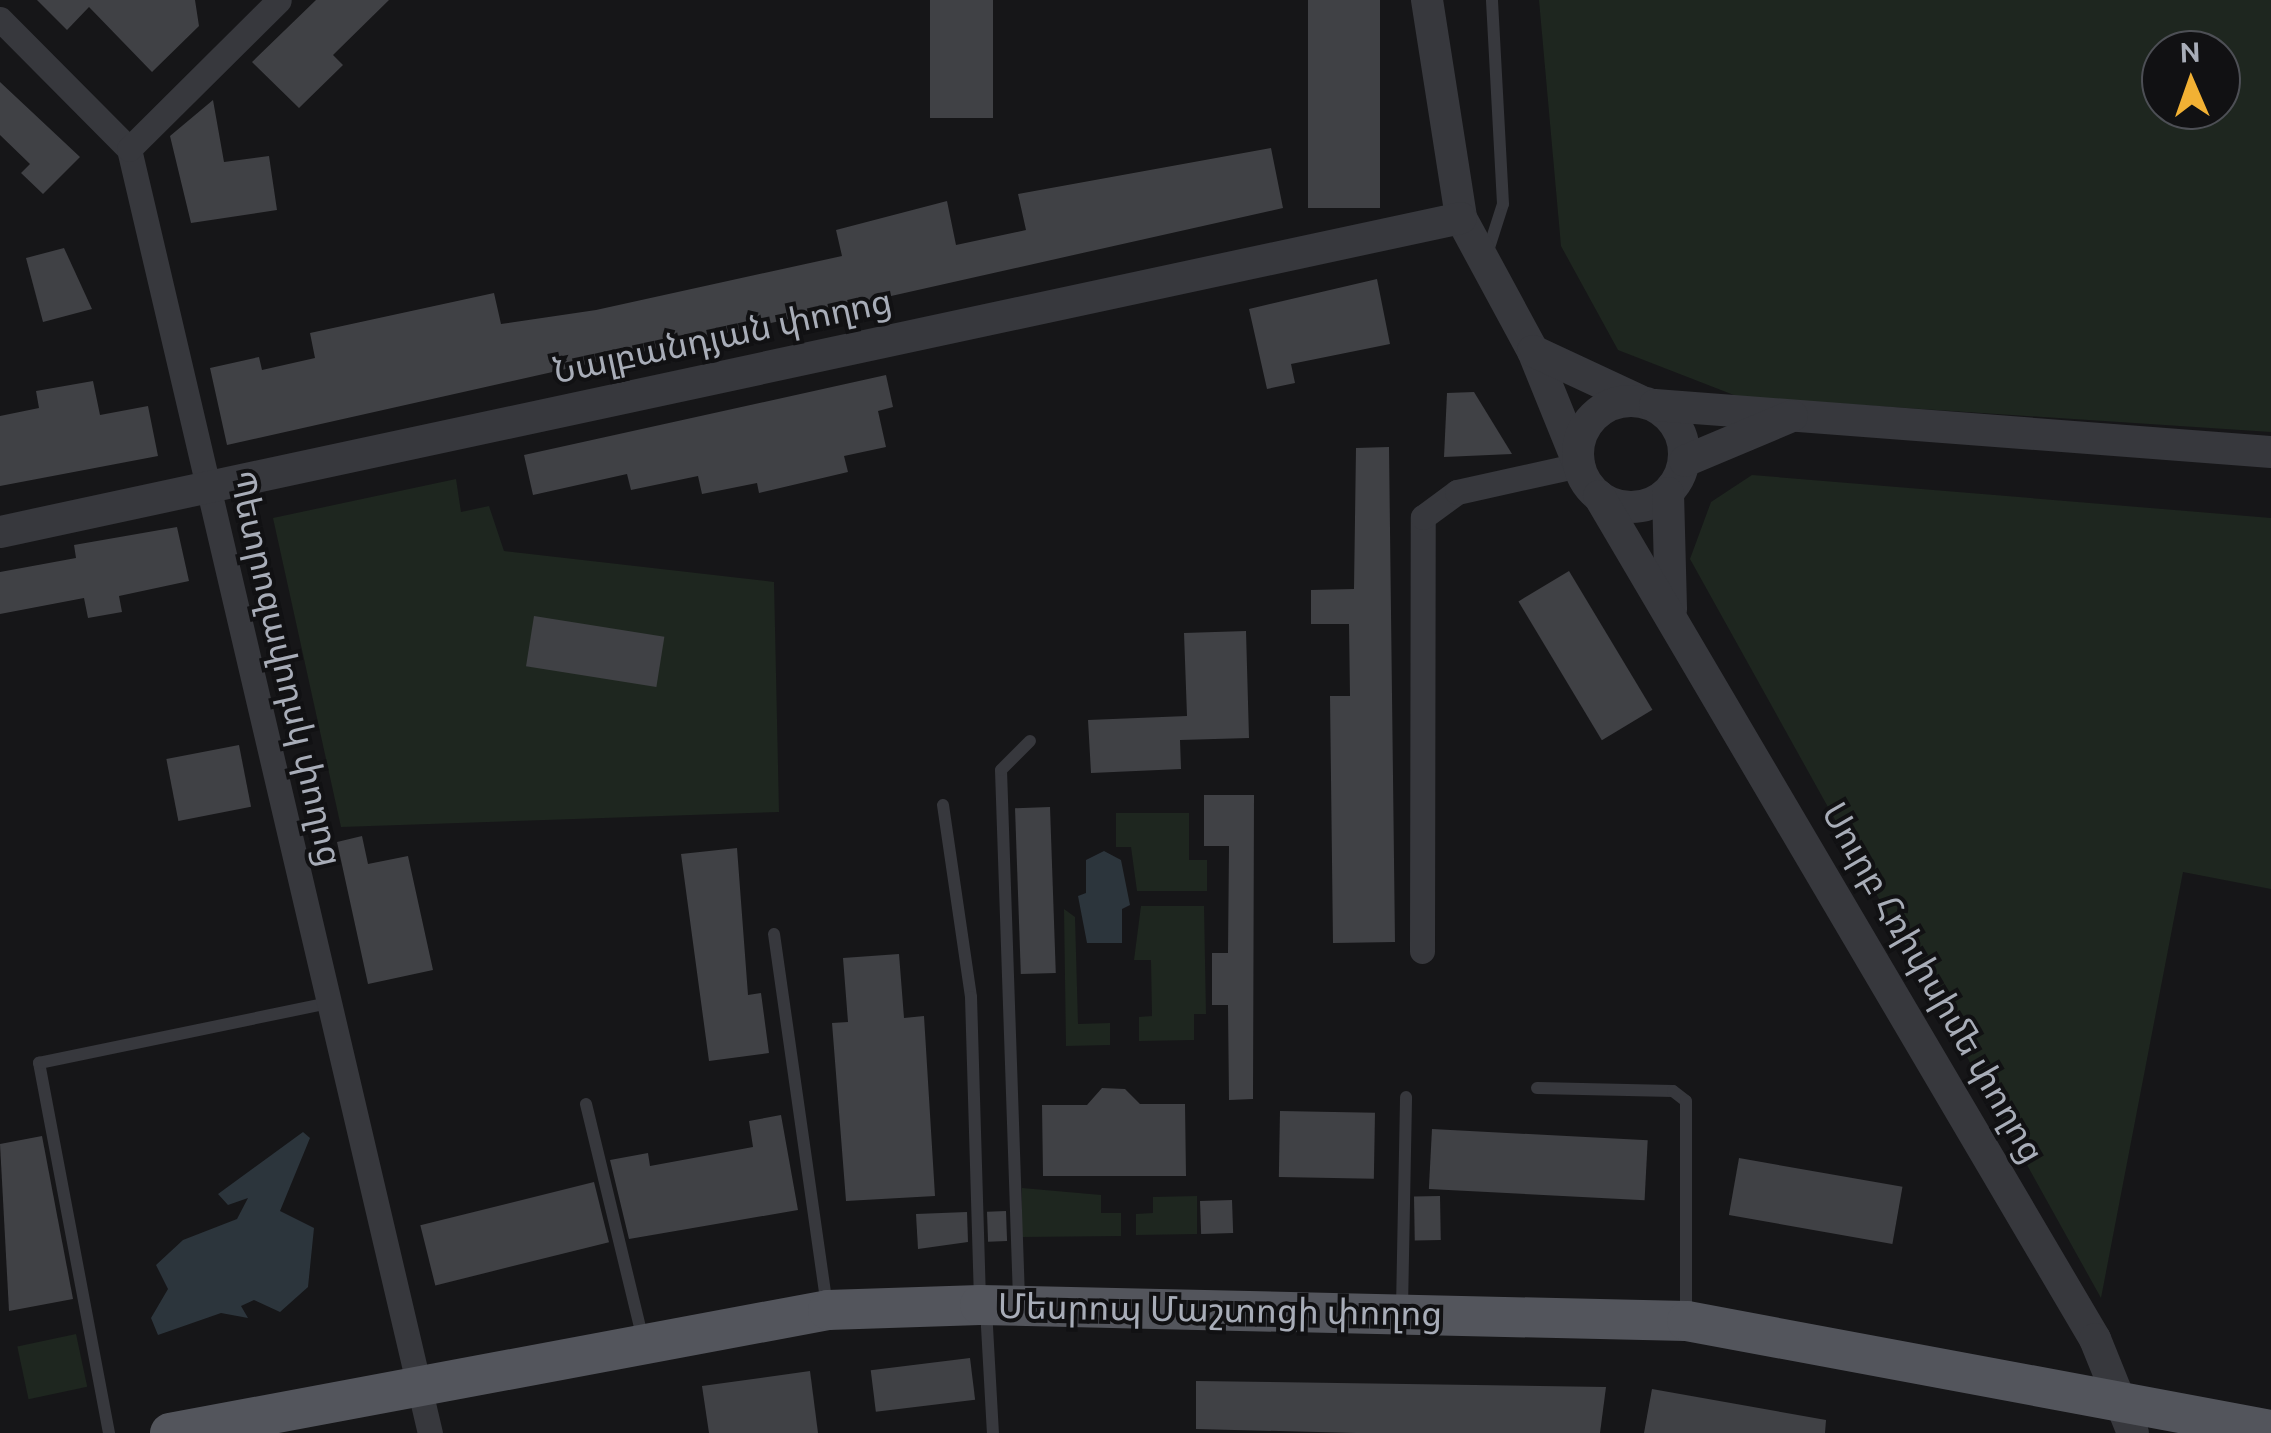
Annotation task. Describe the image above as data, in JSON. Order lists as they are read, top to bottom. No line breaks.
{"streets":{"main road":["Մեսրոպ Մաշտոցի փողոց"],"street":["Նալբանդյան փողոց","Պետրոզավոդսկ փողոց","Սուրբ Հռիփսիմե փողոց"]},"crossings":[["Նալբանդյան փողոց","Պետրոզավոդսկ փողոց"],["Պետրոզավոդսկ փողոց","Մեսրոպ Մաշտոցի փողոց"],["Սուրբ Հռիփսիմե փողոց","Մեսրոպ Մաշտոցի փողոց"]],"north":"top"}
